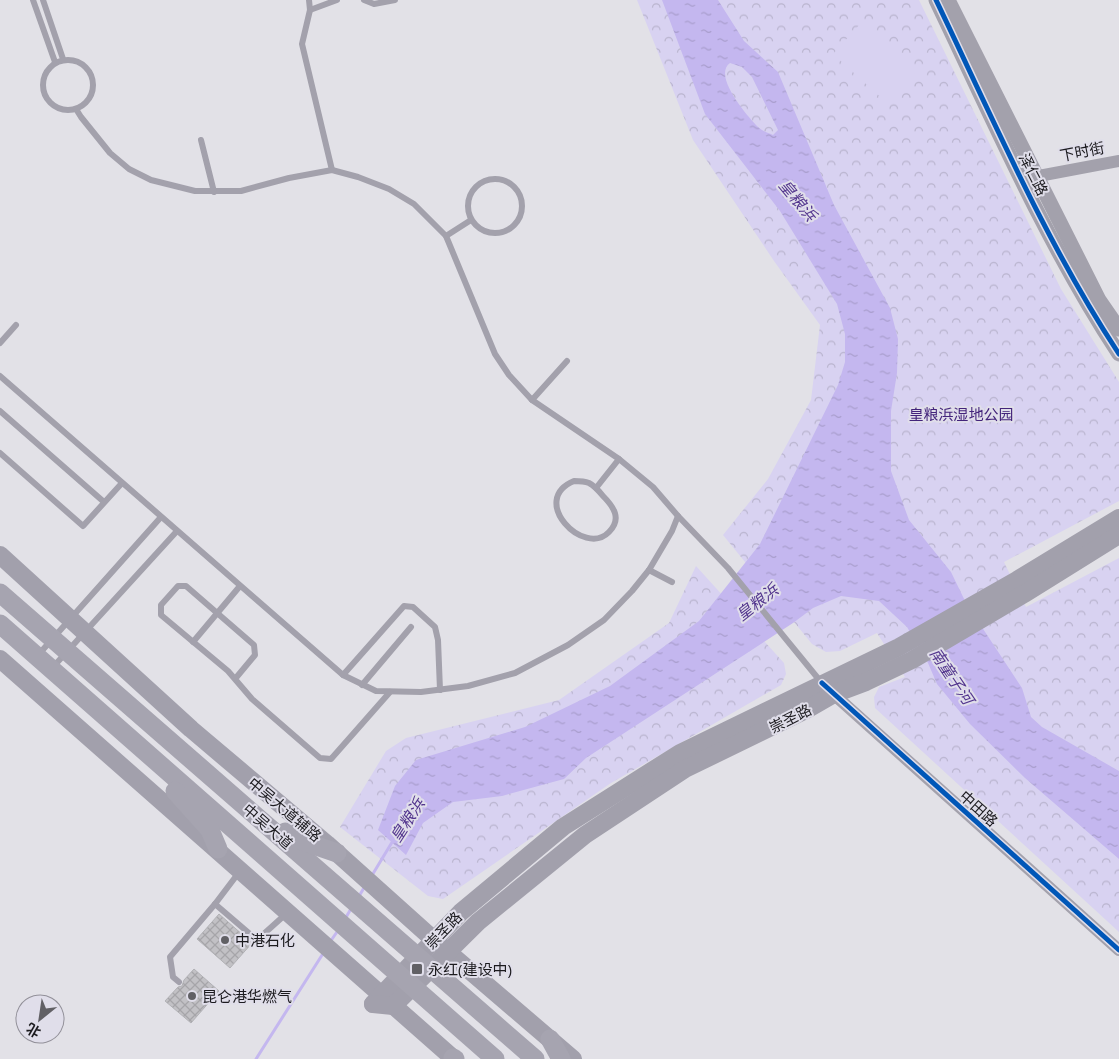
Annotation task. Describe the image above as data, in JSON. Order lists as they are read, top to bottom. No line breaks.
{"streets":{"main road":["崇圣路","中吴大道辅路","中吴大道"],"street":["下时街","泽仁路","中田路"]},"crossings":[["下时街","泽仁路"],["崇圣路","中田路"],["崇圣路","中吴大道辅路"],["崇圣路","中吴大道"]],"water":["皇粮浜","南童子河"],"parks":["皇粮浜湿地公园"],"places":{"other":["中港石化","昆仑港华燃气"],"transit":["永红(建设中)"]},"north":"bottom left"}
